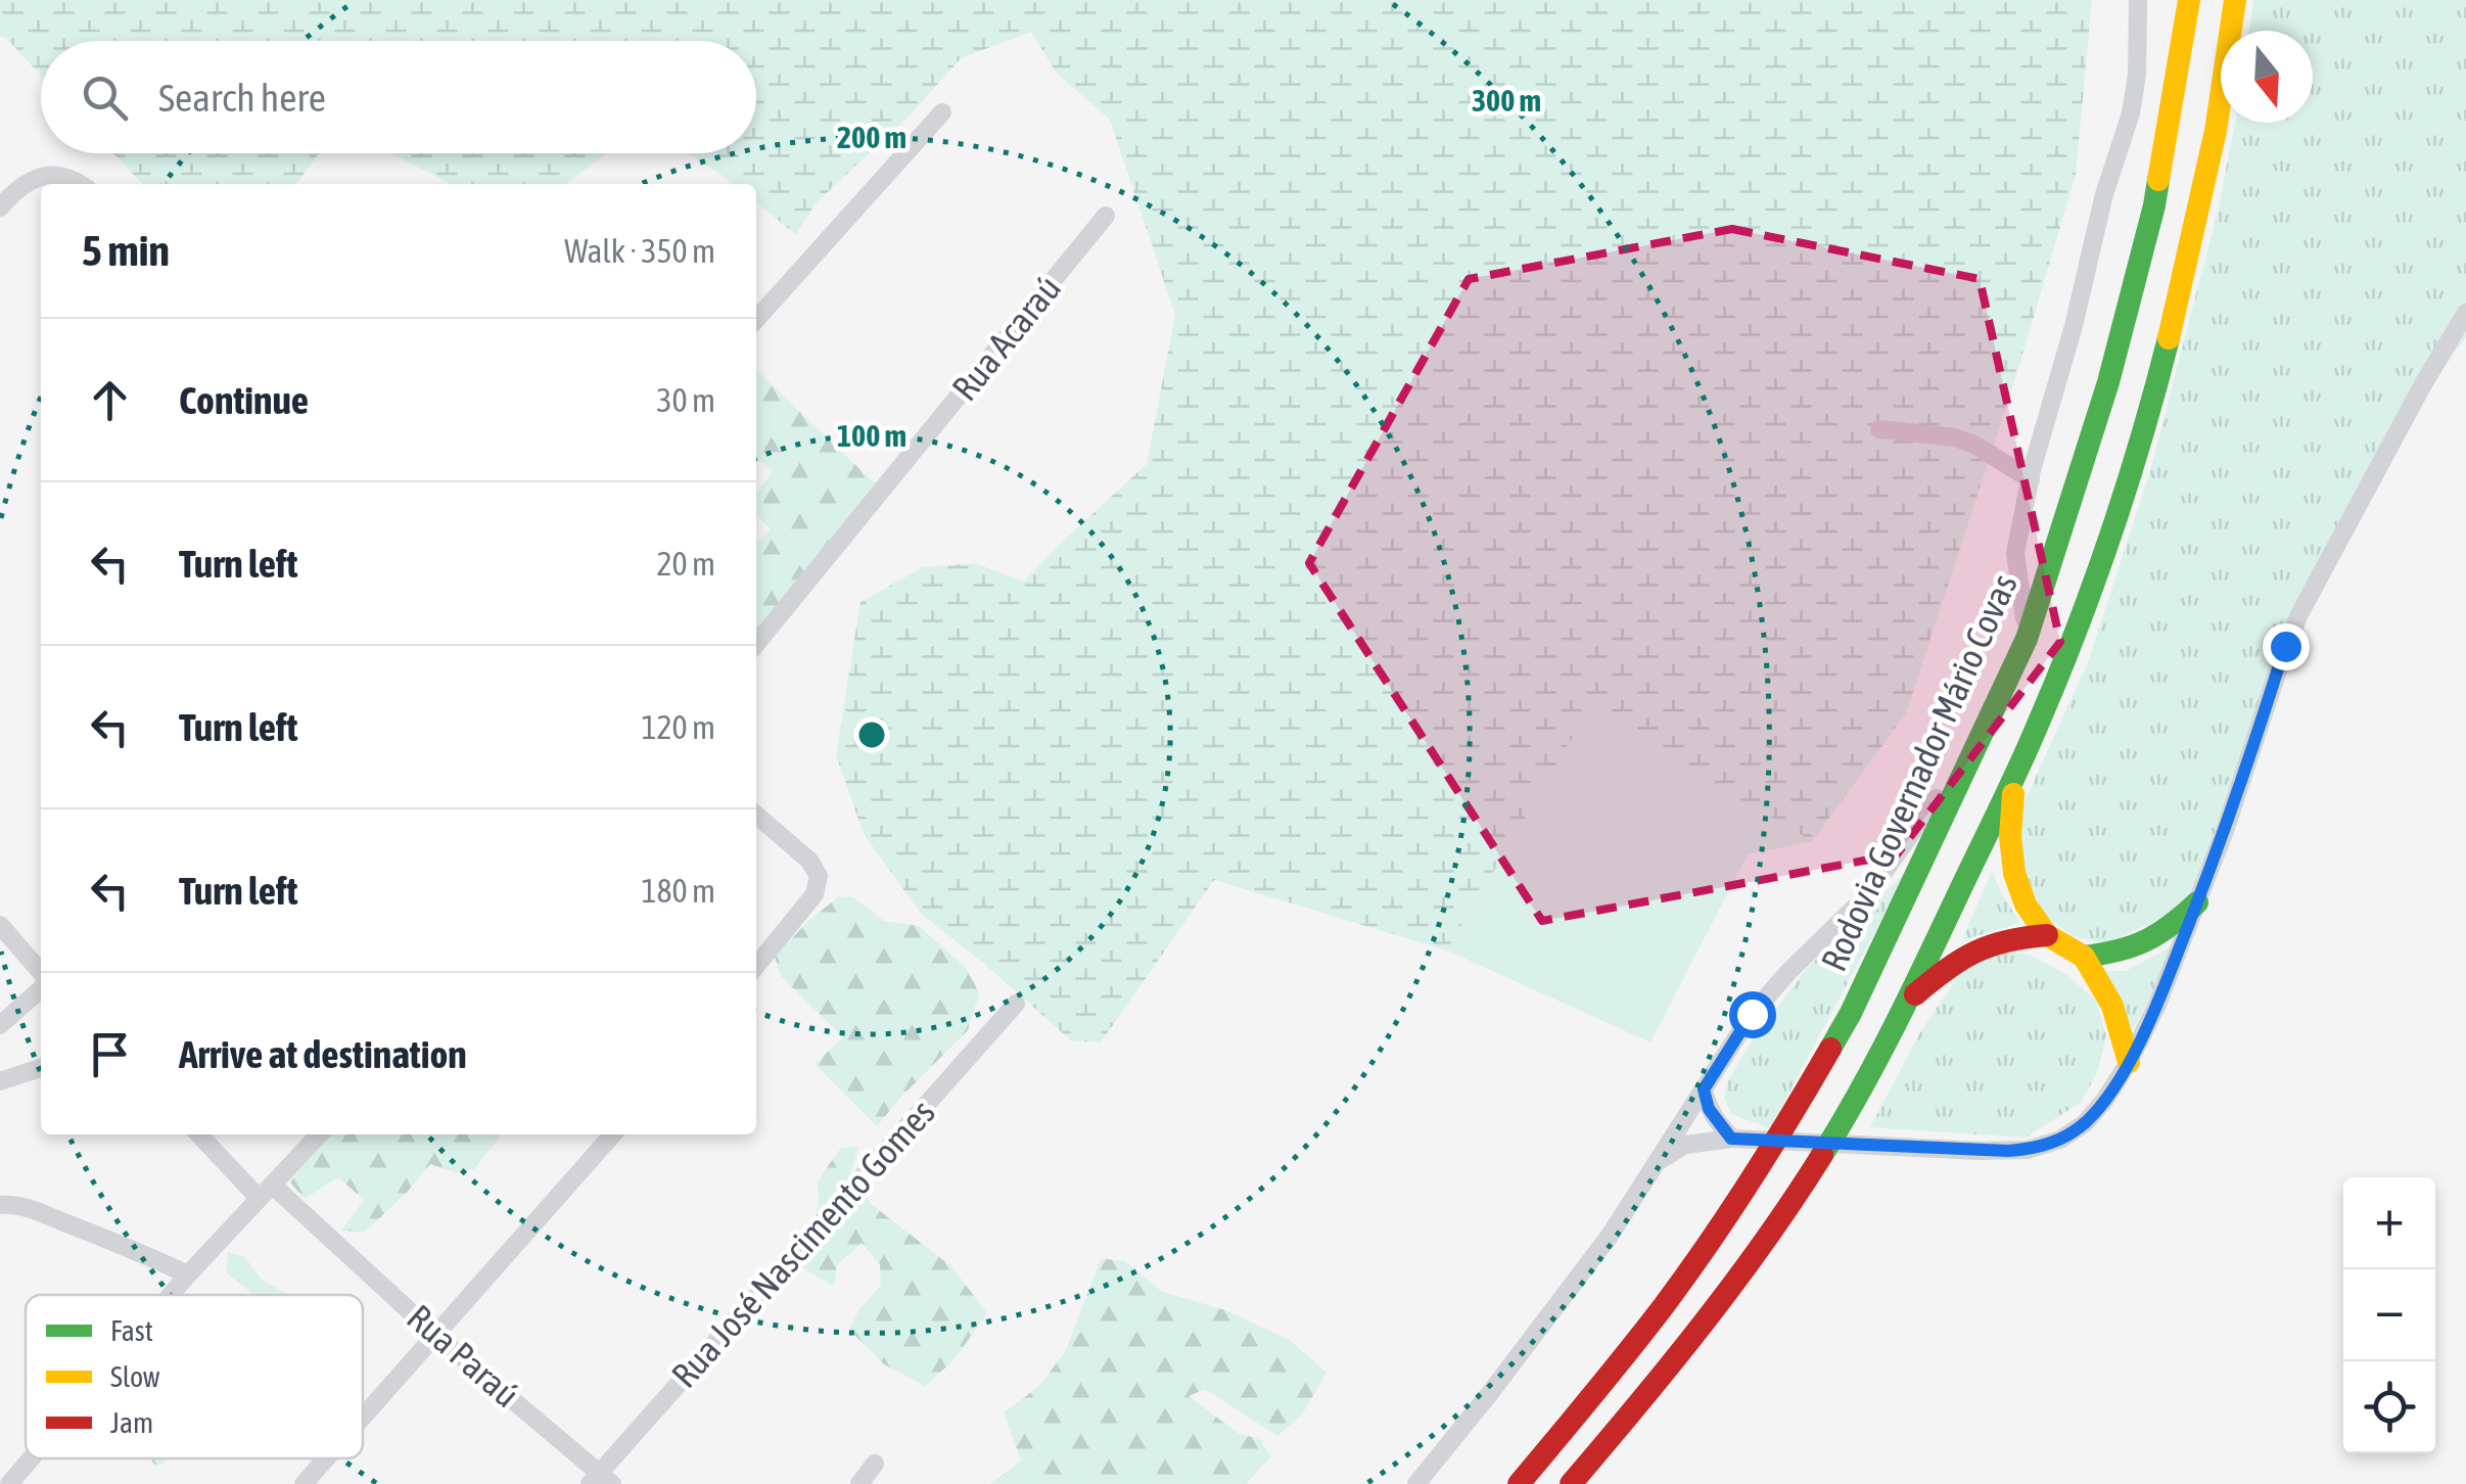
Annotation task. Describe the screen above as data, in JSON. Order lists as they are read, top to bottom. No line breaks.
{"streets":{"highway":["Rodovia Governador Mário Covas"],"street":["Rua Acaraú","Rua José Nascimento Gomes","Rua Paraú"]},"crossings":[["Rua José Nascimento Gomes","Rua Paraú"]],"legend":["Fast","Slow","Jam"],"north":"bottom","page":{"search":"Search here","heading":["5 min","Walk · 350 m"],"list":[["Continue","30 m"],["Turn left","20 m"],["Turn left","120 m"],["Turn left","180 m"],"Arrive at destination"],"map_buttons":["+","−"]},"rings":["300 m","200 m","100 m"]}
